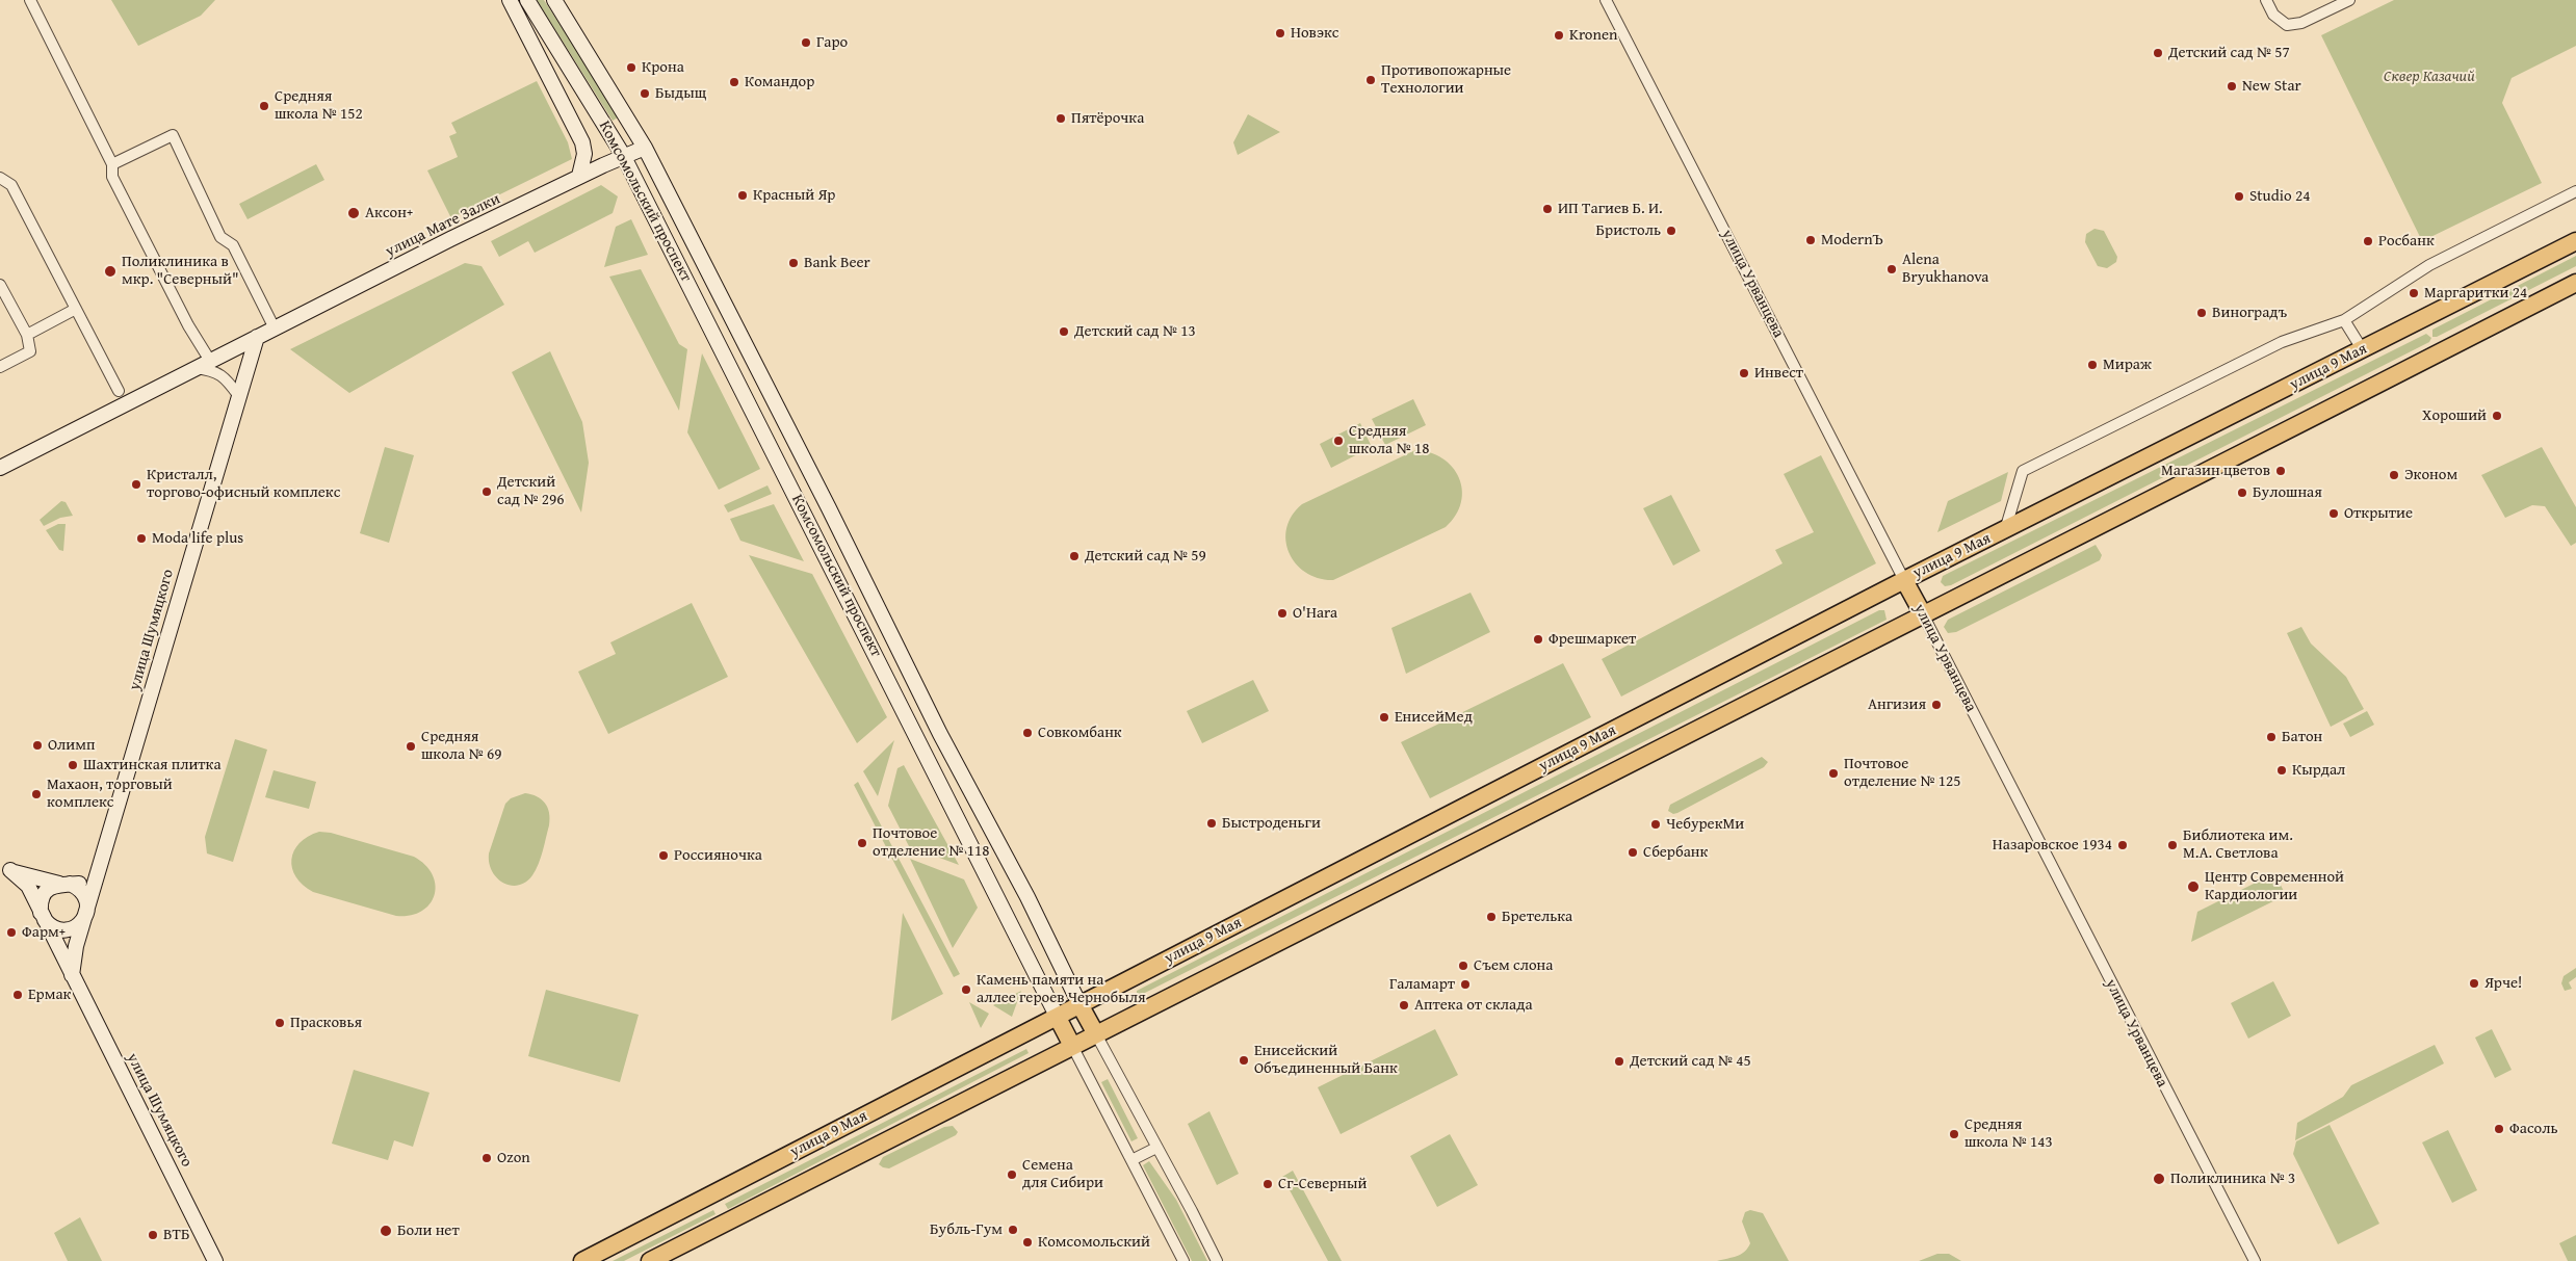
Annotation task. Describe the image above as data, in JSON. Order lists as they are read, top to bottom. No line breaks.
{"streets":{"main road":["Комсомольский проспект","улица Мате Залки","улица Урванцева","улица 9 Мая","улица Шумяцкого"]},"crossings":[["Комсомольский проспект","улица Мате Залки"],["Комсомольский проспект","улица 9 Мая"],["улица Урванцева","улица 9 Мая"]],"parks":["Сквер Казачий"],"places":["Новэкс","Kronen","Гаро","Детский сад № 57","Крона","Противопожарные Технологии","Командор","New Star","Быдыщ","Средняя школа № 152","Пятёрочка","Красный Яр","Studio 24","ИП Тагиев Б. И.","Аксон+","Бристоль","ModernЪ","Росбанк","Bank Beer","Alena Bryukhanova","Поликлиника в мкр. \"Северный\"","Маргаритки 24","Виноградъ","Детский сад № 13","Мираж","Инвест","Хороший","Средняя школа № 18","Магазин цветов","Эконом","Кристалл, торгово-офисный комплекс","Детский сад № 296","Булошная","Открытие","Moda life plus","Детский сад № 59","O'Hara","Фрешмаркет","Ангизия","ЕнисейМед","Совкомбанк","Батон","Олимп","Средняя школа № 69","Шахтинская плитка","Кырдал","Почтовое отделение № 125","Махаон, торговый комплекс","Быстроденьги","ЧебурекМи","Почтовое отделение № 118","Назаровское 1934","Библиотека им. М.А. Светлова","Сбербанк","Россияночка","Центр Современной Кардиологии","Бретелька","Фарм+","Съем слона","Ярче!","Галамарт","Камень памяти на аллее героев Чернобыля","Ермак","Аптека от склада","Прасковья","Енисейский Объединенный Банк","Детский сад № 45","Фасоль","Средняя школа № 143","Ozon","Семена для Сибири","Поликлиника № 3","Сг-Северный","Бубль-Гум","Боли нет","ВТБ","Комсомольский"]}
